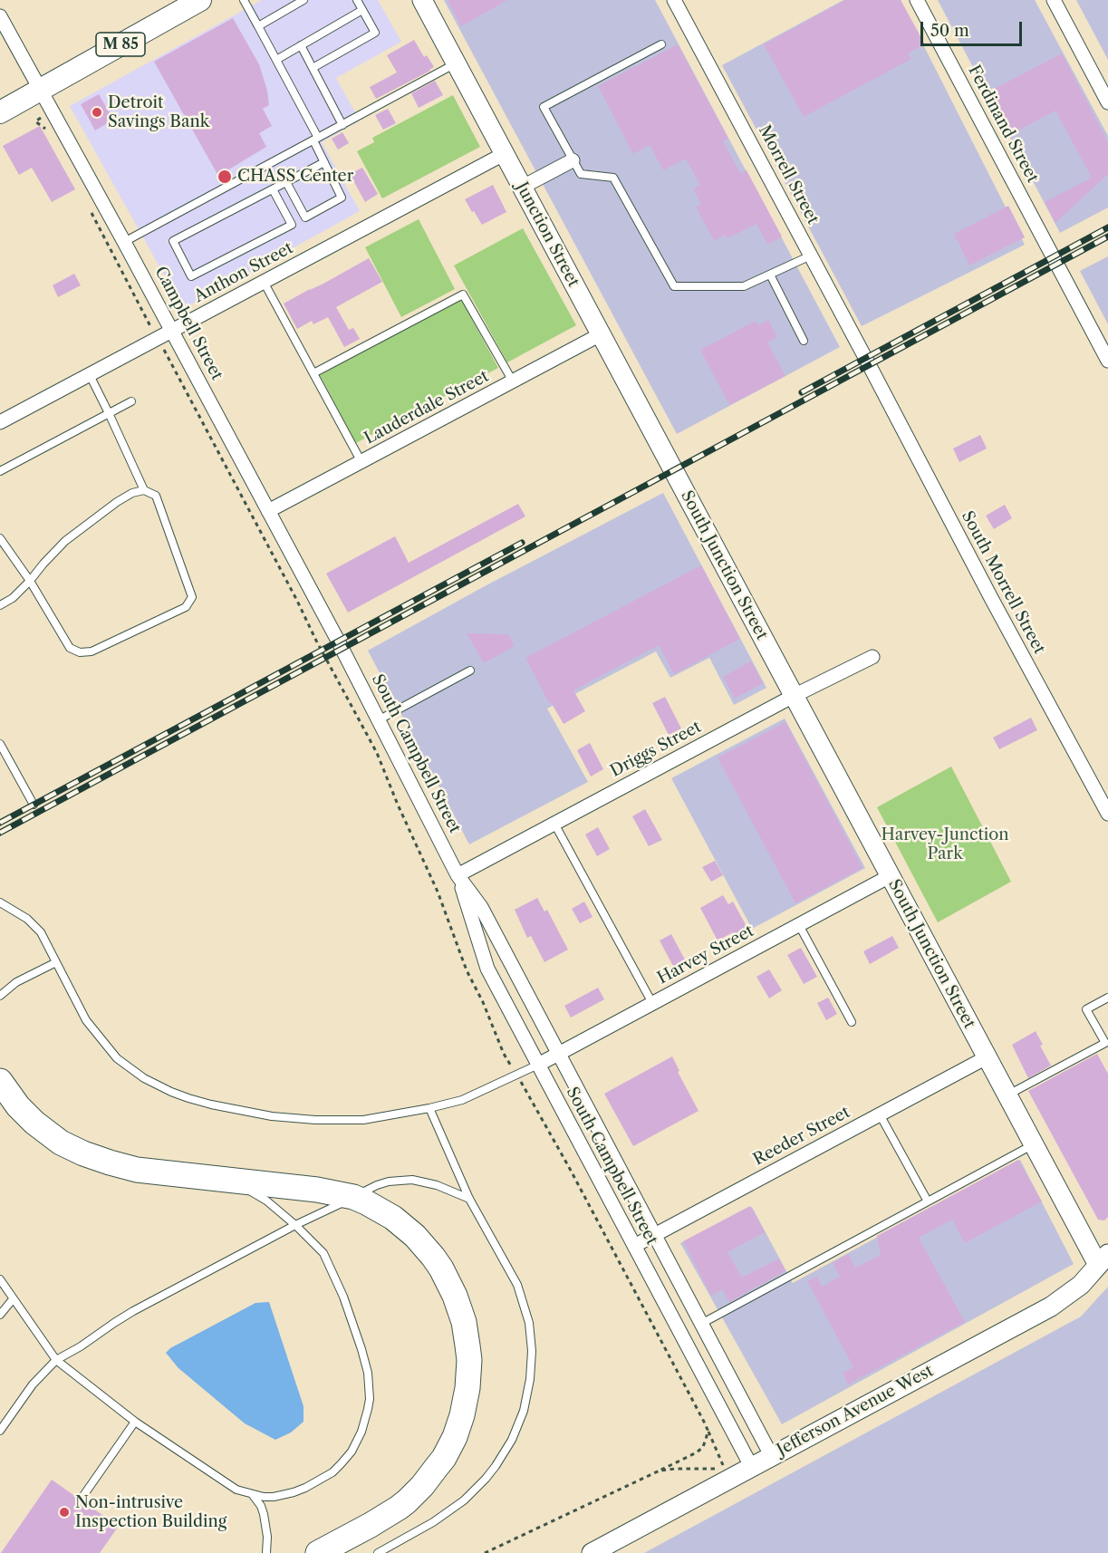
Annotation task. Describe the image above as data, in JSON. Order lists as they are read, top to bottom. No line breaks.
{"streets":{"main road":["M 85"],"street":["Ferdinand Street","Morrell Street","Junction Street","Anthon Street","Campbell Street","Lauderdale Street","South Junction Street","South Morrell Street","Driggs Street","South Campbell Street","Harvey Street","Reeder Street","Jefferson Avenue West"]},"crossings":[["M 85","Campbell Street"],["Morrell Street","South Morrell Street"],["Junction Street","Anthon Street"],["Junction Street","Lauderdale Street"],["Junction Street","South Junction Street"],["Anthon Street","Campbell Street"],["Campbell Street","Lauderdale Street"],["Campbell Street","South Campbell Street"],["South Junction Street","Driggs Street"],["South Junction Street","Harvey Street"],["South Junction Street","Reeder Street"],["South Junction Street","Jefferson Avenue West"],["Driggs Street","South Campbell Street"],["South Campbell Street","Harvey Street"],["South Campbell Street","Reeder Street"],["South Campbell Street","Jefferson Avenue West"]],"parks":["Harvey-Junction Park"],"places":["Detroit Savings Bank","CHASS Center","Non-intrusive Inspection Building"],"scale_bar":"50 m"}
